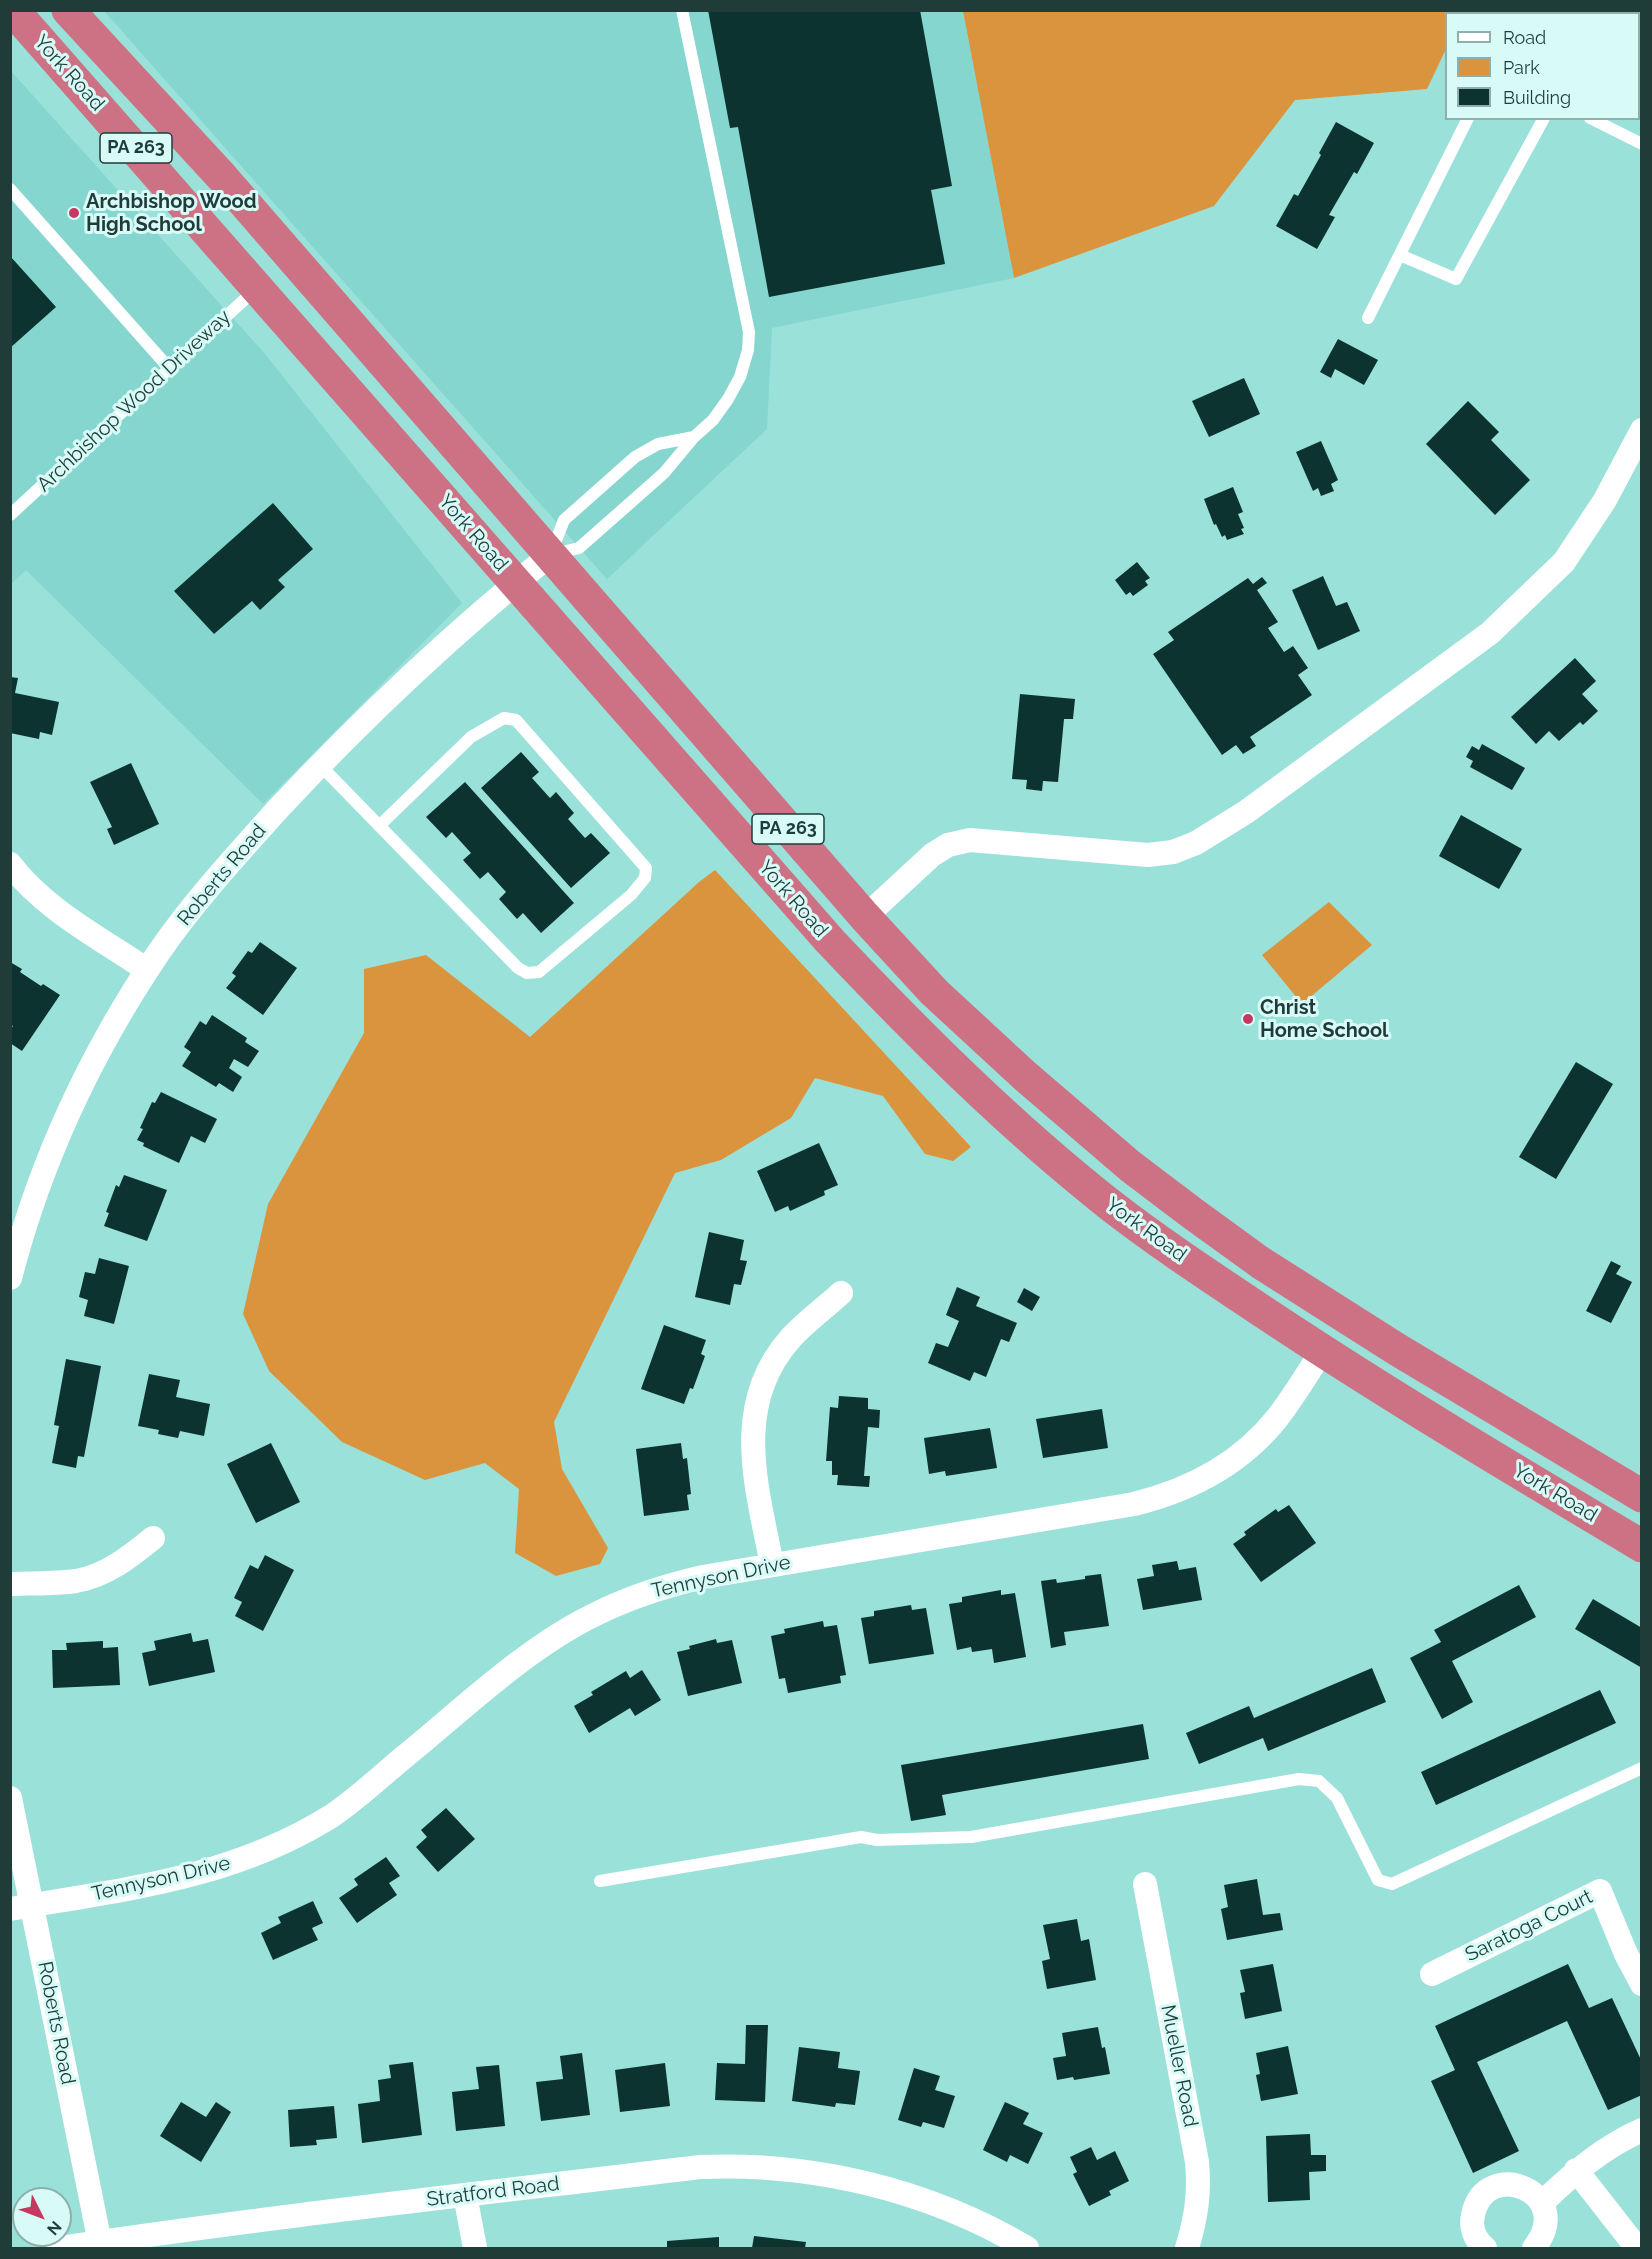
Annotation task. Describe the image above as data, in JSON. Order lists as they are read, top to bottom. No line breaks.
{"streets":{"highway":["York Road","PA 263"],"street":["Roberts Road","Tennyson Drive","Saratoga Court","Mueller Road","Stratford Road"],"lane":["Archbishop Wood Driveway"]},"crossings":[["York Road","Archbishop Wood Driveway"],["York Road","Roberts Road"],["York Road","Tennyson Drive"],["Roberts Road","Tennyson Drive"],["Roberts Road","Stratford Road"]],"places":["Archbishop Wood High School","Christ Home School"],"legend":["Road","Park","Building"],"north":"bottom right"}
